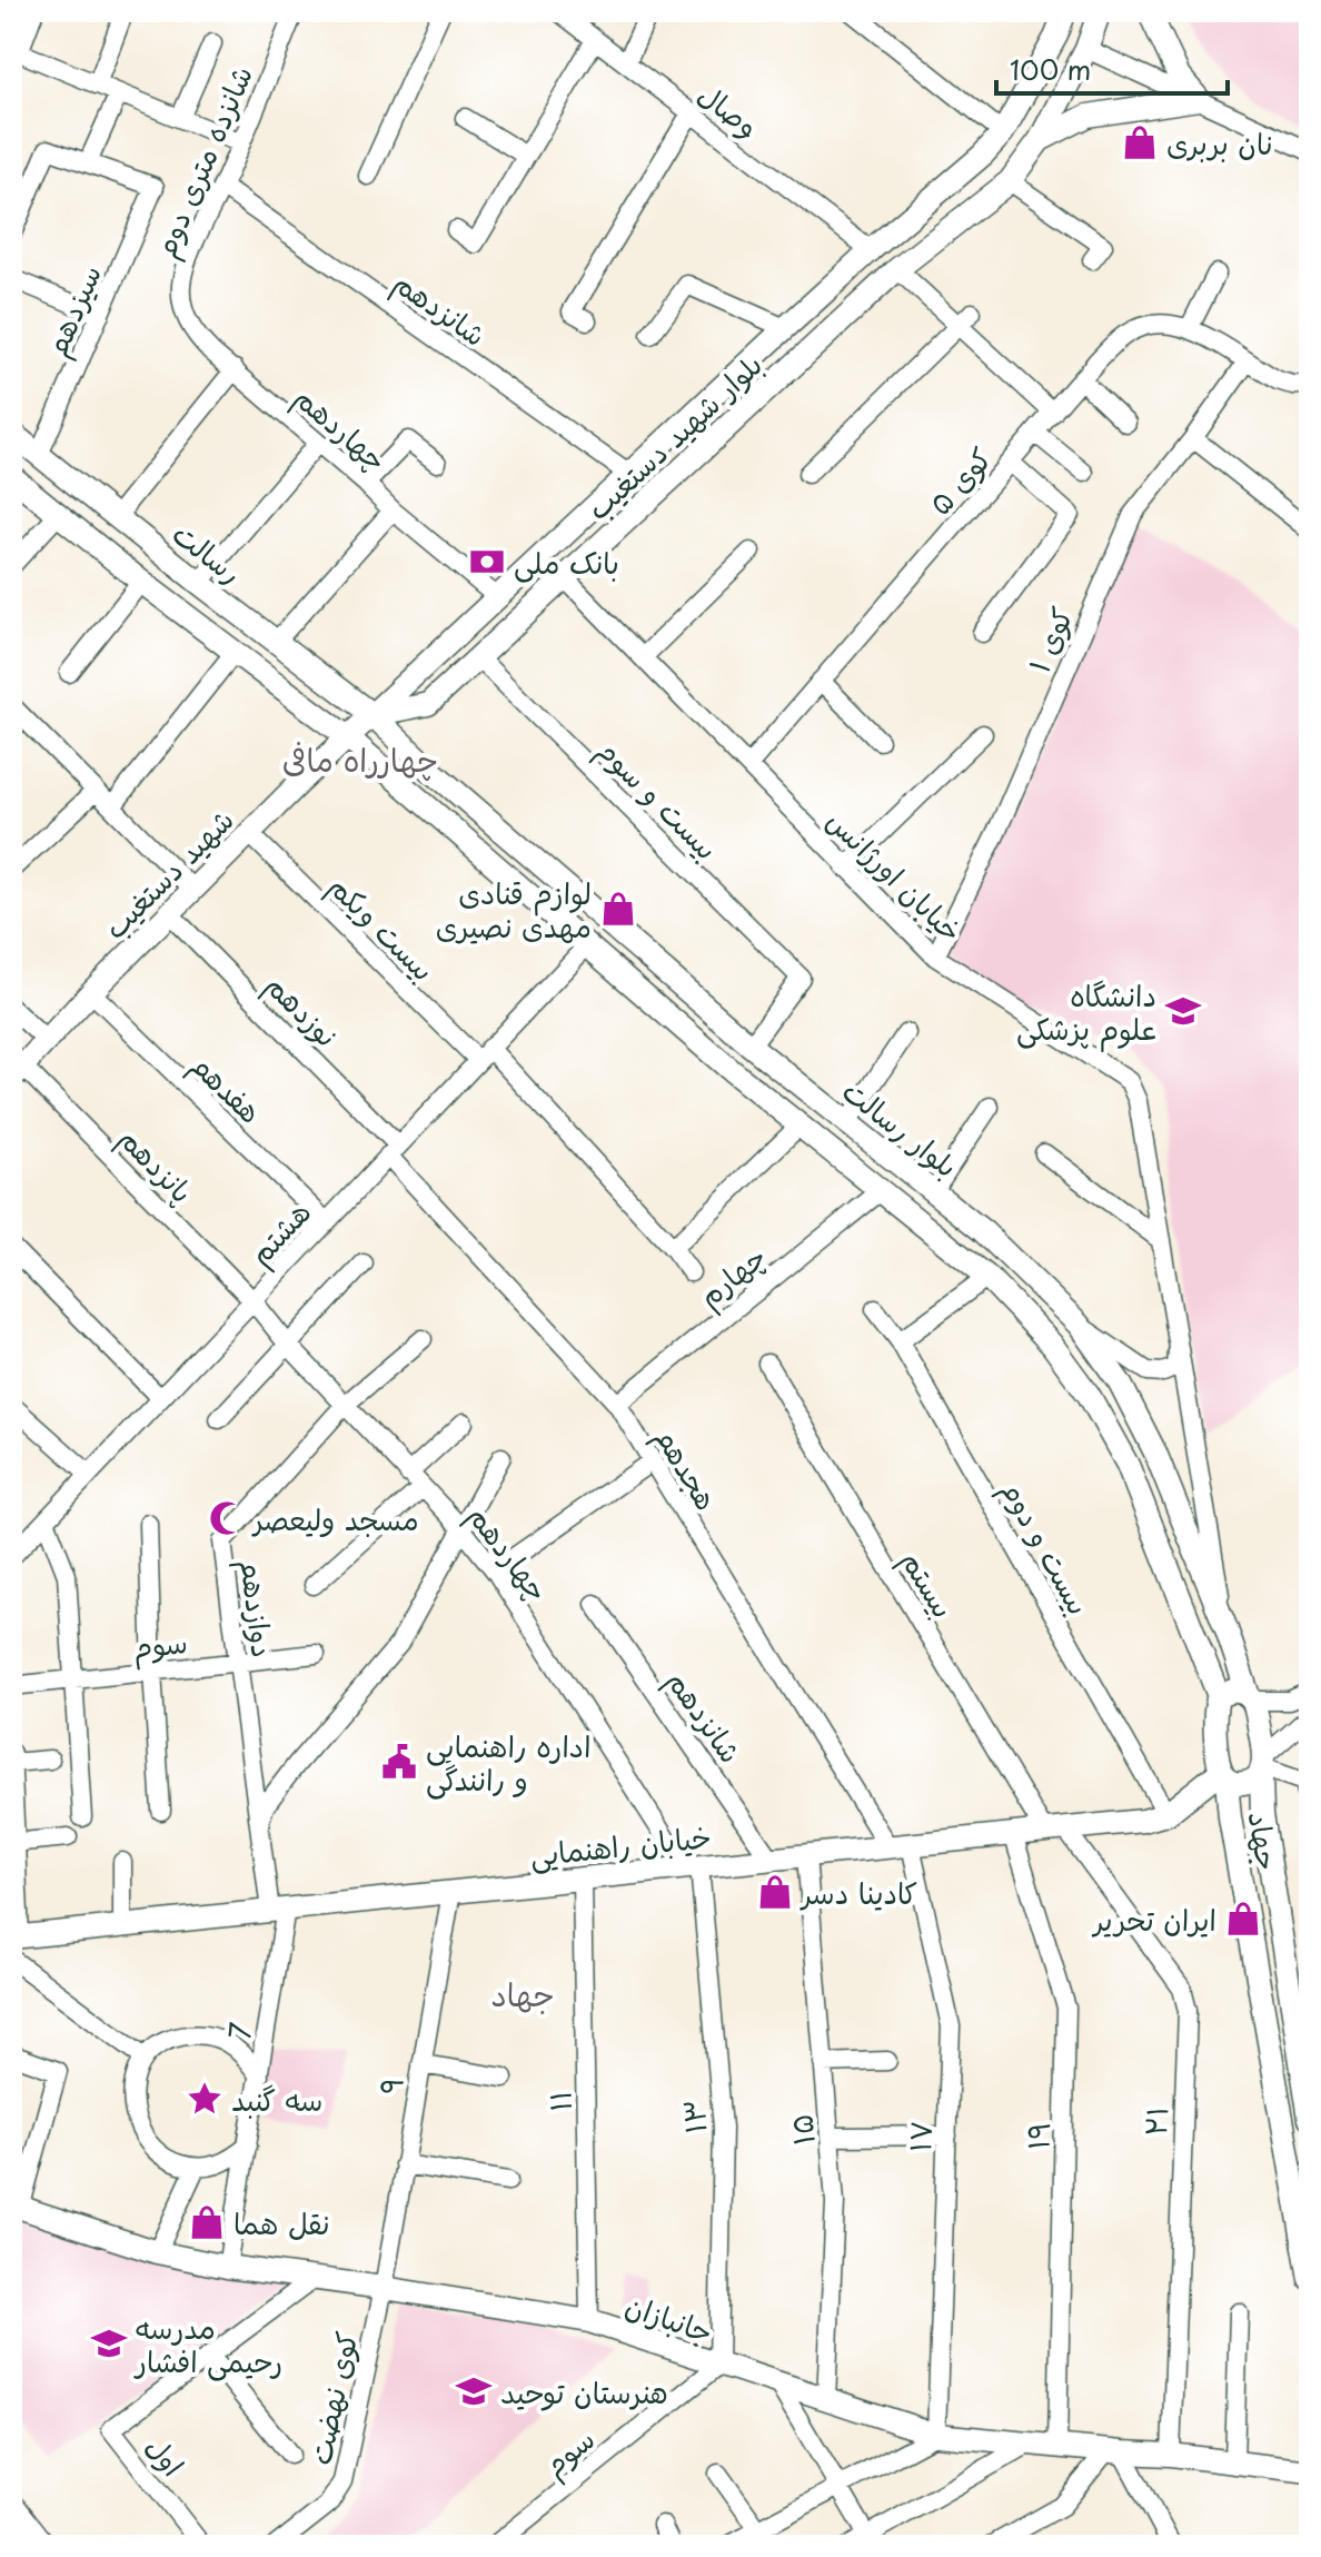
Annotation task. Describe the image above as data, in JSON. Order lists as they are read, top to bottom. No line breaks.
{"streets":{"main road":["بلوار شهید دستغیب","رسالت","شهید دستغیب","بلوار رسالت","جهاد","خیابان راهنمایی","جانبازان"],"street":["وصال","شانزده متری دوم","شانزدهم","سیزدهم","چهاردهم","کوی ۵","کوی ۱","بیست و سوم","خیابان اورژانس","بیست ویکم","نوزدهم","هفدهم","پانزدهم","هشتم","چهارم","هجدهم","بیست و دوم","بیستم","دوازدهم","سوم","7","۹","۱۱","۱۳","۲۱","۱۵","۱۹","۱۷","کوی نهضت","اول"]},"crossings":[["وصال","بلوار شهید دستغیب"],["شانزده متری دوم","شانزدهم"],["شانزده متری دوم","چهاردهم"],["شانزدهم","بلوار شهید دستغیب"],["شانزدهم","خیابان راهنمایی"],["سیزدهم","رسالت"],["چهاردهم","بلوار شهید دستغیب"],["چهاردهم","پانزدهم"],["چهاردهم","هشتم"],["چهاردهم","دوازدهم"],["چهاردهم","خیابان راهنمایی"],["چهاردهم","۱۳"],["بلوار شهید دستغیب","رسالت"],["بلوار شهید دستغیب","بیست و سوم"],["بلوار شهید دستغیب","شهید دستغیب"],["بلوار شهید دستغیب","خیابان اورژانس"],["بلوار شهید دستغیب","بلوار رسالت"],["کوی ۵","خیابان اورژانس"],["رسالت","شهید دستغیب"],["رسالت","بلوار رسالت"],["کوی ۱","خیابان اورژانس"],["بیست و سوم","بلوار رسالت"],["شهید دستغیب","بیست ویکم"],["شهید دستغیب","نوزدهم"],["شهید دستغیب","هفدهم"],["شهید دستغیب","بلوار رسالت"],["شهید دستغیب","پانزدهم"],["خیابان اورژانس","بلوار رسالت"],["بیست ویکم","هشتم"],["نوزدهم","هشتم"],["نوزدهم","هجدهم"],["هفدهم","هشتم"],["بلوار رسالت","هشتم"],["بلوار رسالت","چهارم"],["بلوار رسالت","جهاد"],["پانزدهم","هشتم"],["هشتم","هجدهم"],["چهارم","هجدهم"],["هجدهم","خیابان راهنمایی"],["هجدهم","۱۷"],["بیست و دوم","خیابان راهنمایی"],["بیستم","خیابان راهنمایی"],["بیستم","۲۱"],["دوازدهم","سوم"],["دوازدهم","خیابان راهنمایی"],["دوازدهم","7"],["سوم","۱۳"],["سوم","جانبازان"],["جهاد","خیابان راهنمایی"],["خیابان راهنمایی","7"],["خیابان راهنمایی","۹"],["خیابان راهنمایی","۱۱"],["خیابان راهنمایی","۱۳"],["خیابان راهنمایی","۲۱"],["خیابان راهنمایی","۱۵"],["خیابان راهنمایی","۱۹"],["خیابان راهنمایی","۱۷"],["7","جانبازان"],["۹","جانبازان"],["۹","کوی نهضت"],["۱۱","جانبازان"],["۱۳","جانبازان"],["۲۱","جانبازان"],["۱۵","جانبازان"],["۱۹","جانبازان"],["۱۷","جانبازان"],["جانبازان","کوی نهضت"],["جانبازان","اول"]],"districts":["چهارراه مافی","جهاد"],"places":{"shop":["نان بربری","لوازم قنادی مهدی نصیری","کادینا دسر","ایران تحریر","نقل هما"],"bank":["بانک ملی"],"school or university":["دانشگاه علوم پزشکی","مدرسه رحیمی افشار","هنرستان توحید"],"mosque":["مسجد ولیعصر"],"public building":["اداره راهنمایی و رانندگی"],"place":["سه گنبد"]},"scale_bar":"100 m"}
